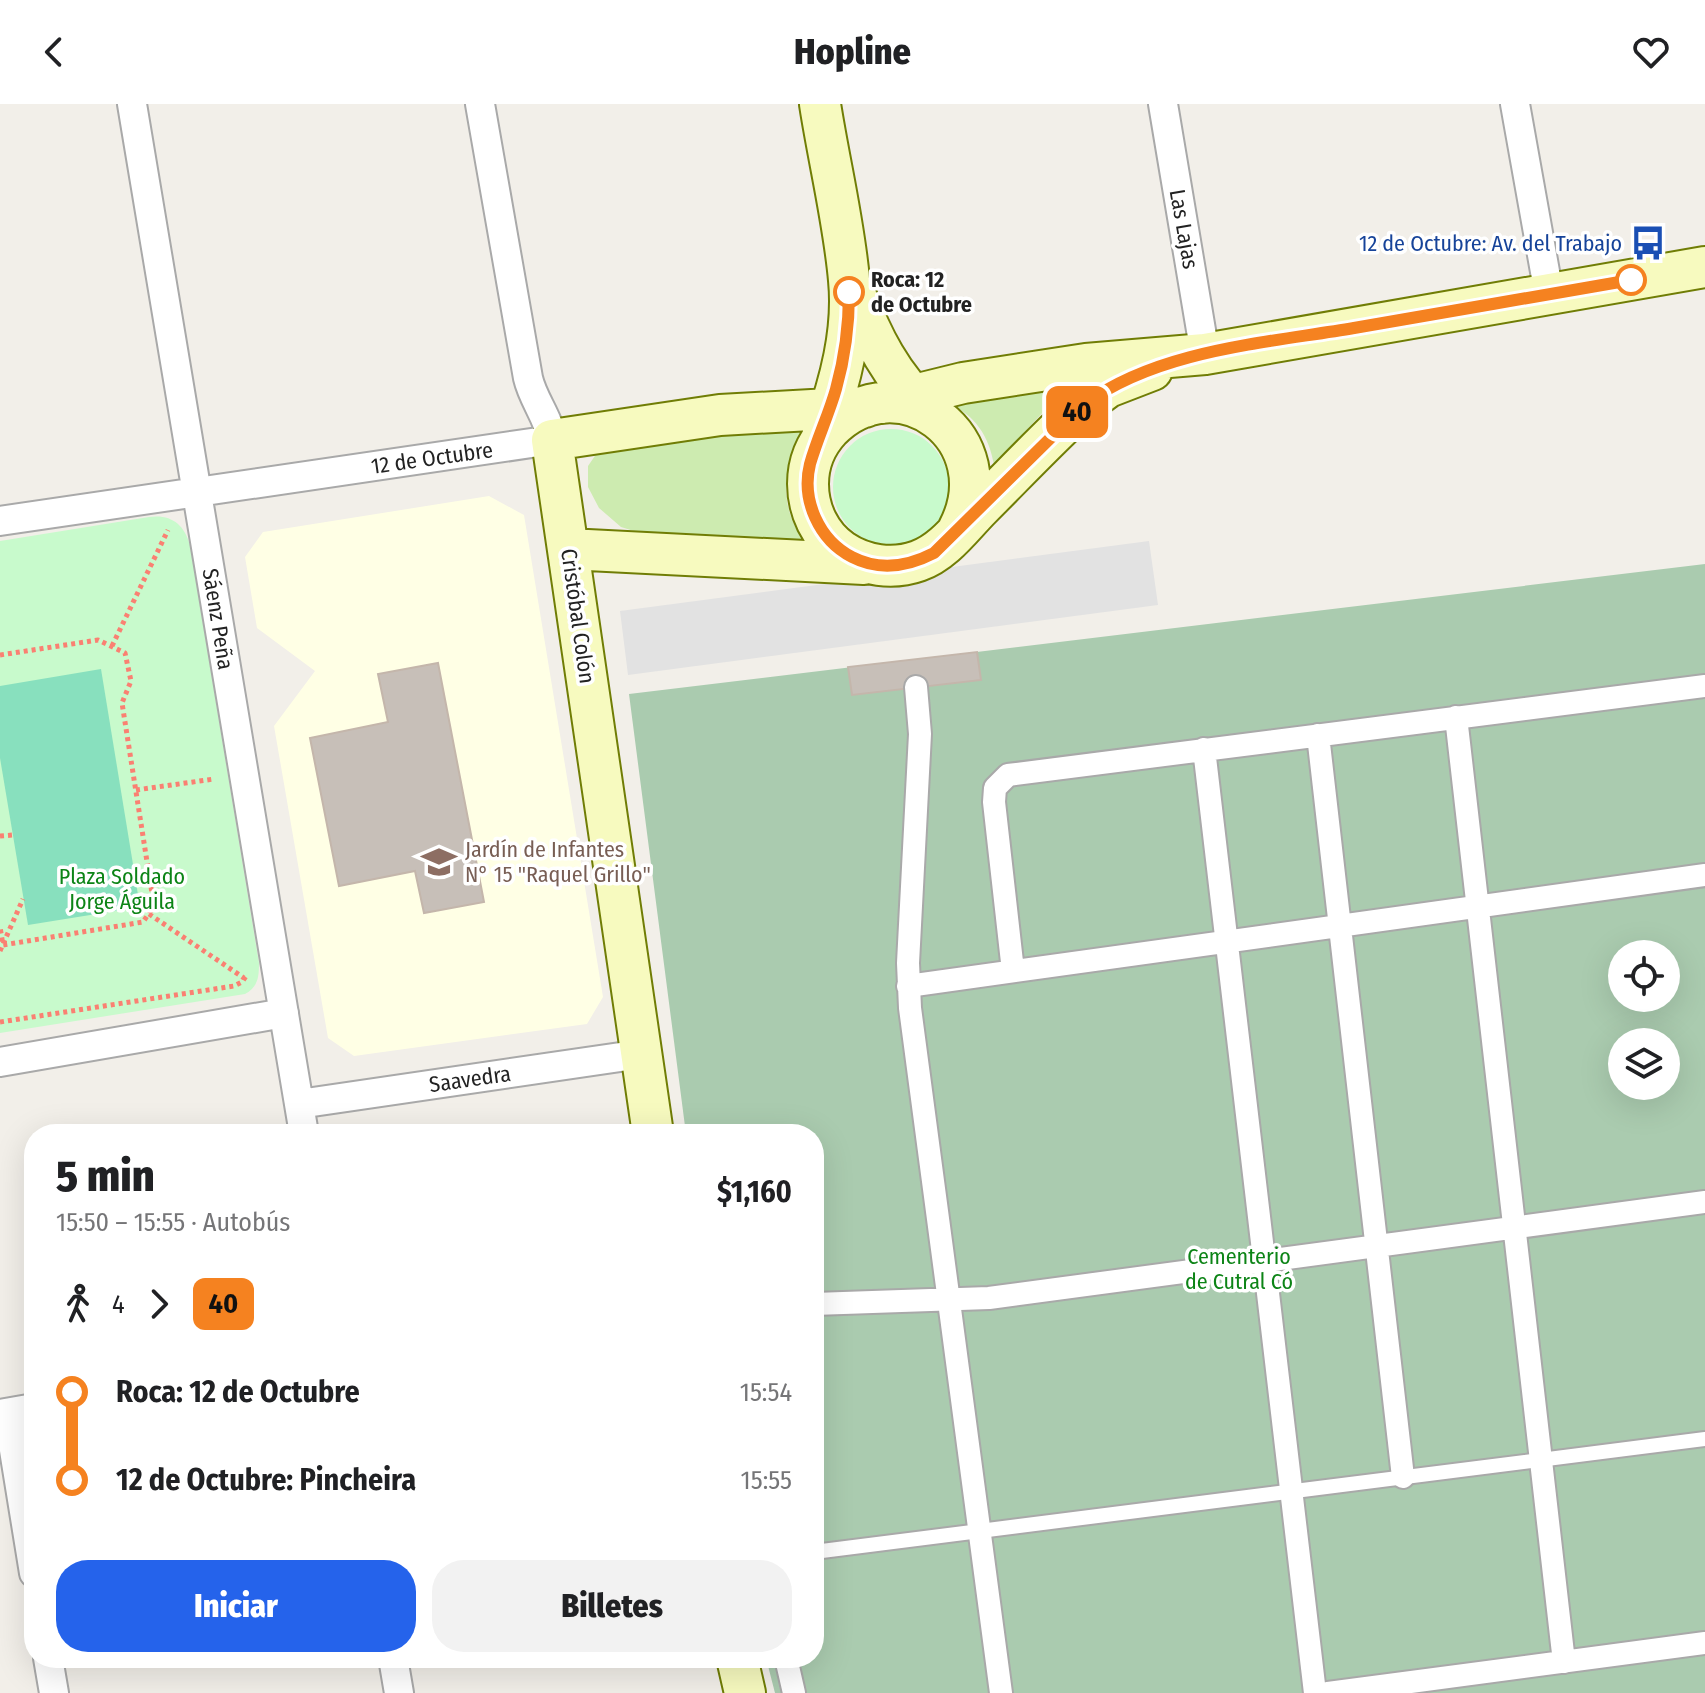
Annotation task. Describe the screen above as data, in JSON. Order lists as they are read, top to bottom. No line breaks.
{"streets":{"main road":["12 de Octubre","Cristóbal Colón"],"street":["Las Lajas","Sáenz Peña","Saavedra"]},"crossings":[["Las Lajas","12 de Octubre"],["12 de Octubre","Cristóbal Colón"],["12 de Octubre","Sáenz Peña"],["Cristóbal Colón","Saavedra"],["Sáenz Peña","Saavedra"]],"parks":["Plaza Soldado Jorge Águila","Cementerio de Cutral Có"],"places":{"bus stop":["12 de Octubre: Av. del Trabajo"],"other":["Roca: 12 de Octubre"],"school or university":["Jardín de Infantes N° 15 \"Raquel Grillo\""]},"lines":["bus line 40"],"page":{"header":"Hopline","on_map":"40","heading":["5 min","15:50 – 15:55 · Autobús","$1,160"],"legs":["4","40"],"list":[{"name":"Roca: 12 de Octubre","value":"15:54"},{"name":"12 de Octubre: Pincheira","value":"15:55"}],"buttons":["Iniciar","Billetes"]}}
